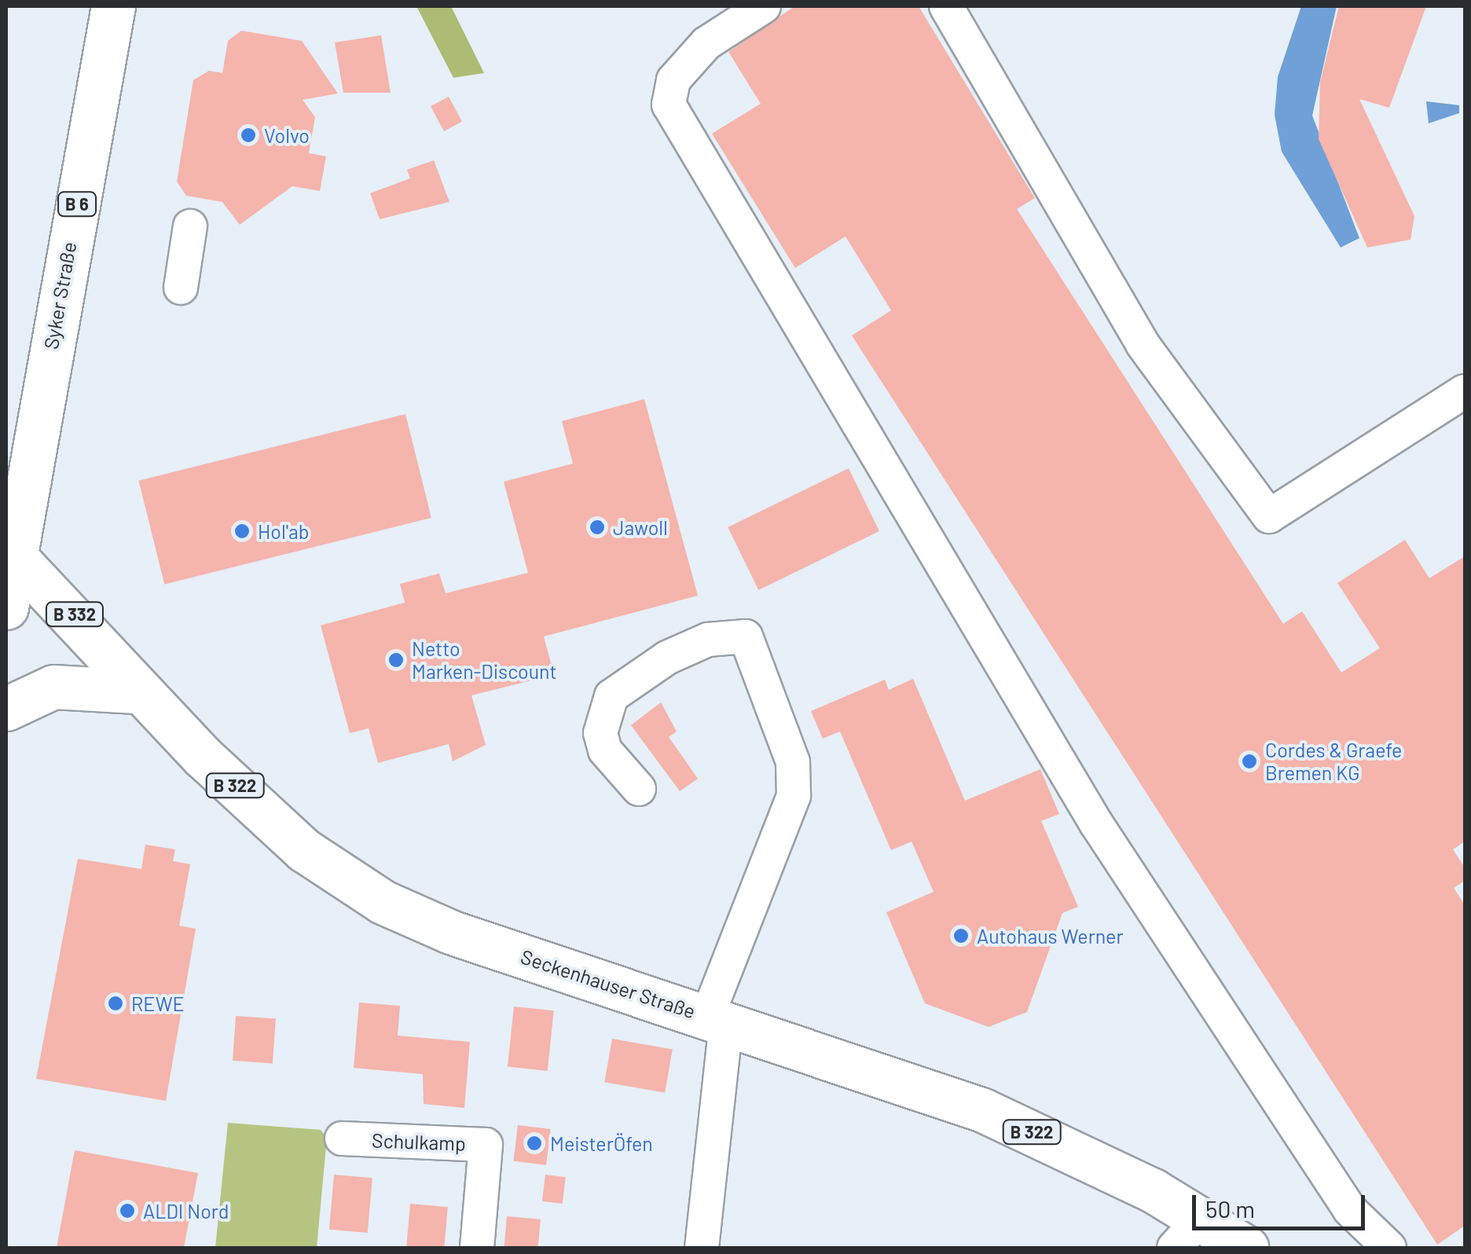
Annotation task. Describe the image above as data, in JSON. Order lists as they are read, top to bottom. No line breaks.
{"streets":{"main road":["B 6","Syker Straße","B 322","Seckenhauser Straße"],"street":["Schulkamp"]},"crossings":[["Syker Straße","B 322"],["B 322","Seckenhauser Straße"]],"places":["Volvo","Jawoll","Hol'ab","Netto Marken-Discount","Cordes & Graefe Bremen KG","Autohaus Werner","REWE","MeisterÖfen","ALDI Nord"],"scale_bar":"50 m"}
